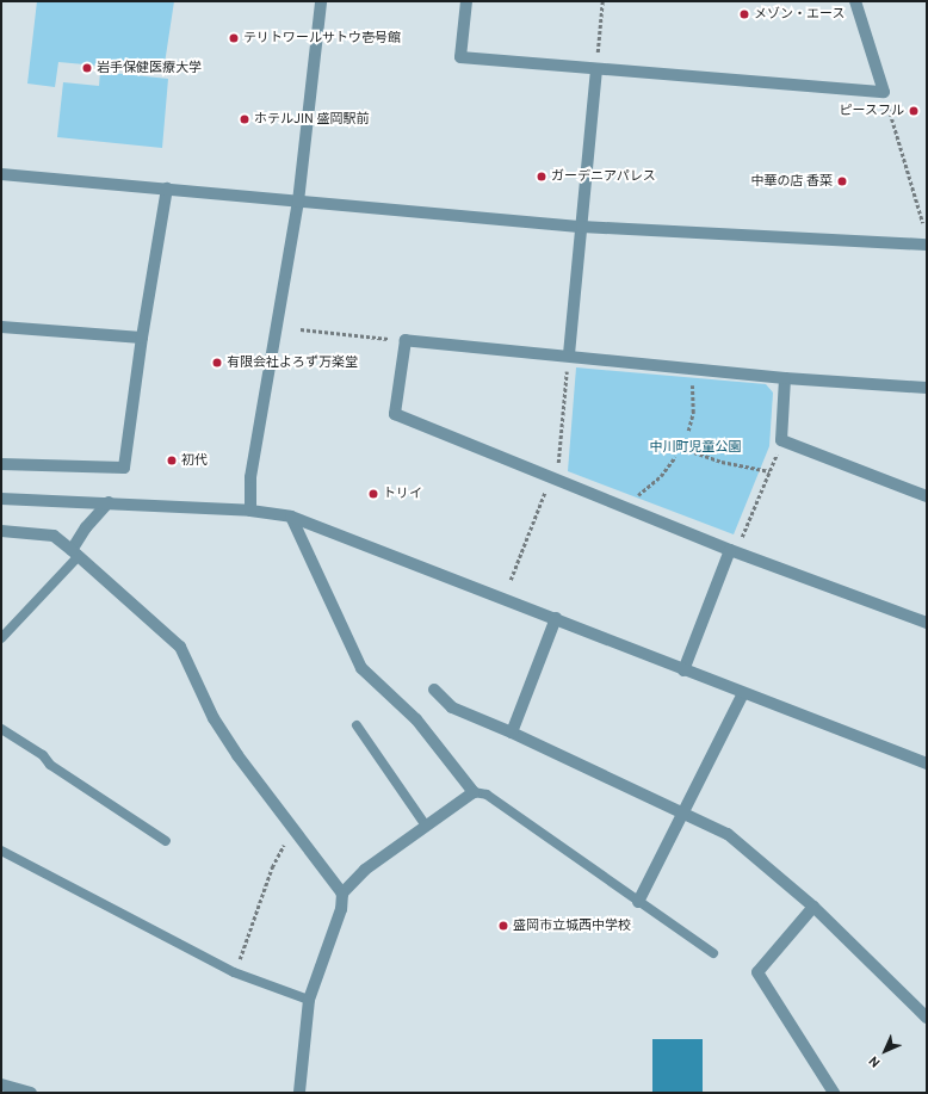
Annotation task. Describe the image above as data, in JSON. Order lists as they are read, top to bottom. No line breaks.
{"parks":["中川町児童公園"],"places":["メゾン・エース","テリトワールサトウ壱号館","岩手保健医療大学","ピースフル","ホテルJIN 盛岡駅前","ガーデニアパレス","中華の店 香菜","有限会社よろず万楽堂","初代","トリイ","盛岡市立城西中学校"],"north":"bottom left"}
